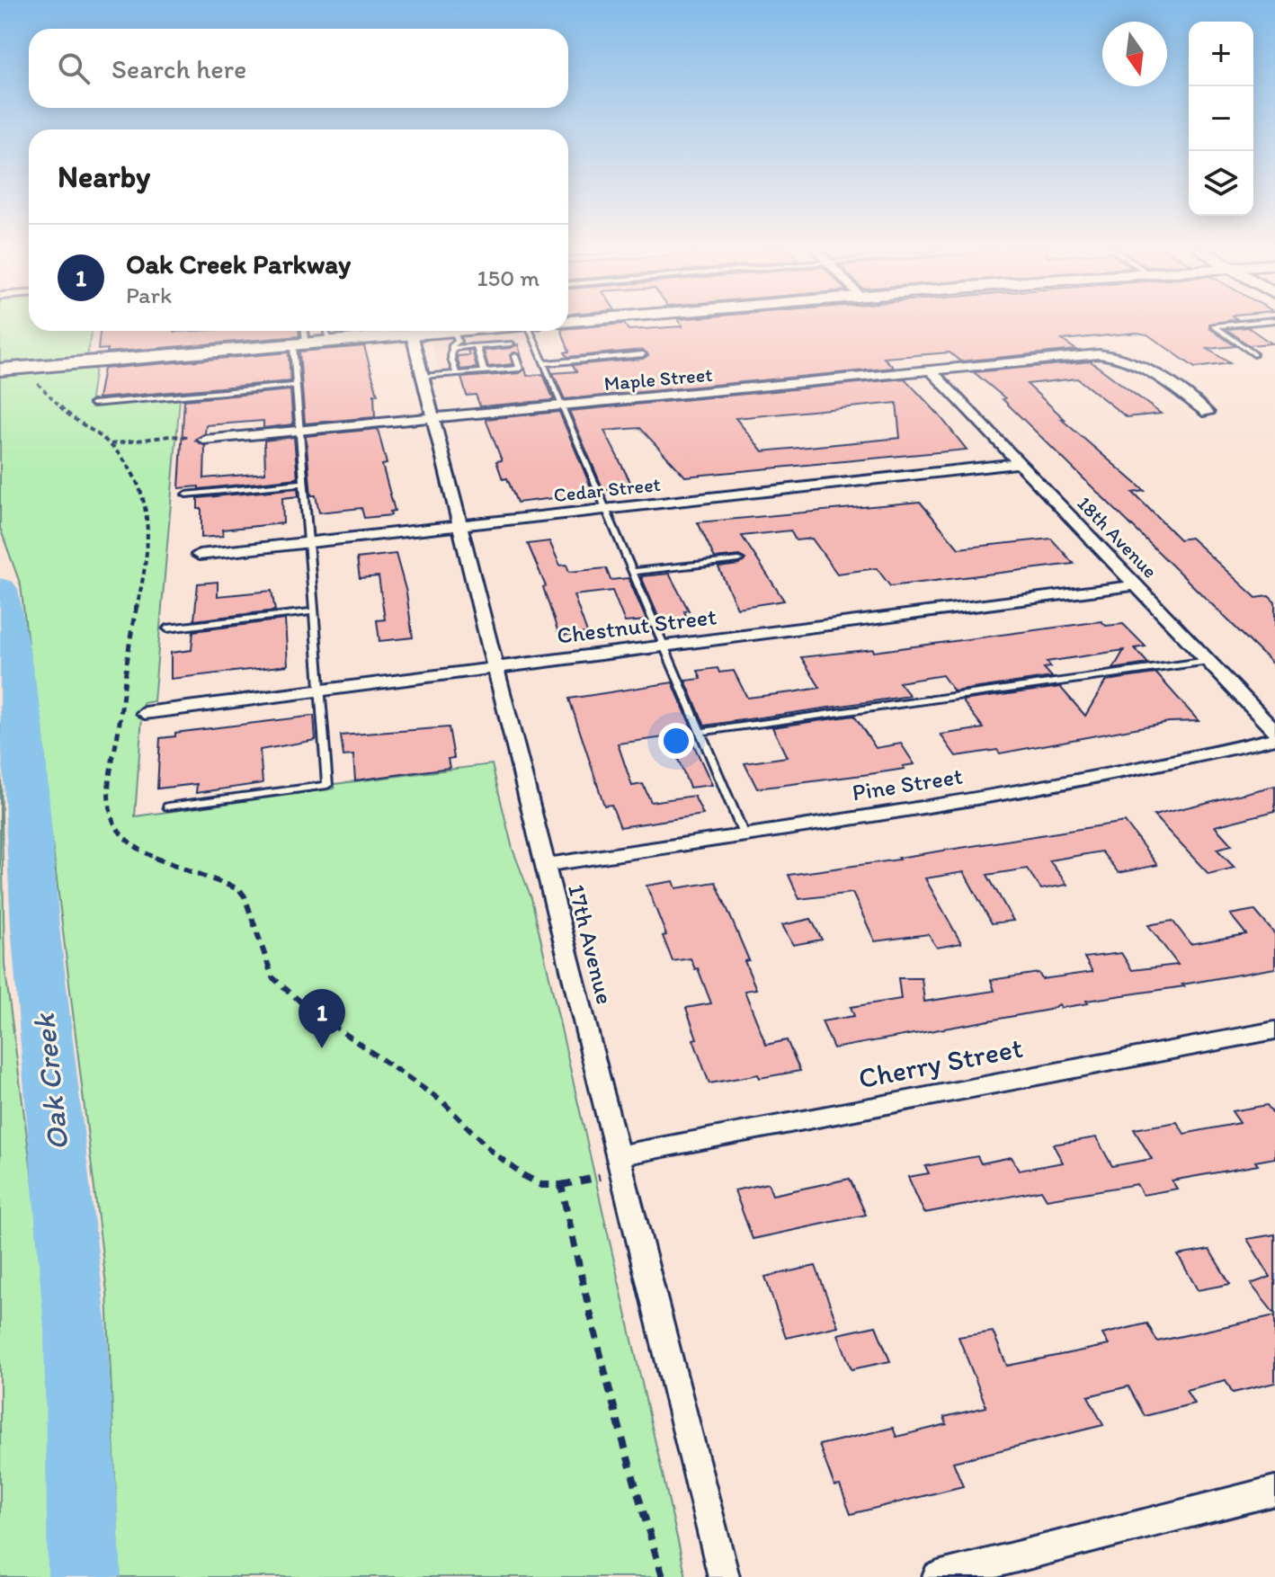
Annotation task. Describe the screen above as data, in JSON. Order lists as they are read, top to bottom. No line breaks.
{"streets":{"street":["Maple Street","Cedar Street","18th Avenue","Chestnut Street","Pine Street","17th Avenue","Cherry Street"]},"crossings":[["Maple Street","18th Avenue"],["Maple Street","17th Avenue"],["Cedar Street","18th Avenue"],["Cedar Street","17th Avenue"],["18th Avenue","Chestnut Street"],["Chestnut Street","17th Avenue"],["Pine Street","17th Avenue"],["17th Avenue","Cherry Street"]],"water":["Oak Creek"],"north":"bottom","page":{"map_buttons":["+","−"],"search":"Search here","heading":"Nearby","list":[{"mark":"1","name":"Oak Creek Parkway","note":"Park","value":"150 m"}],"pins":"1"}}
